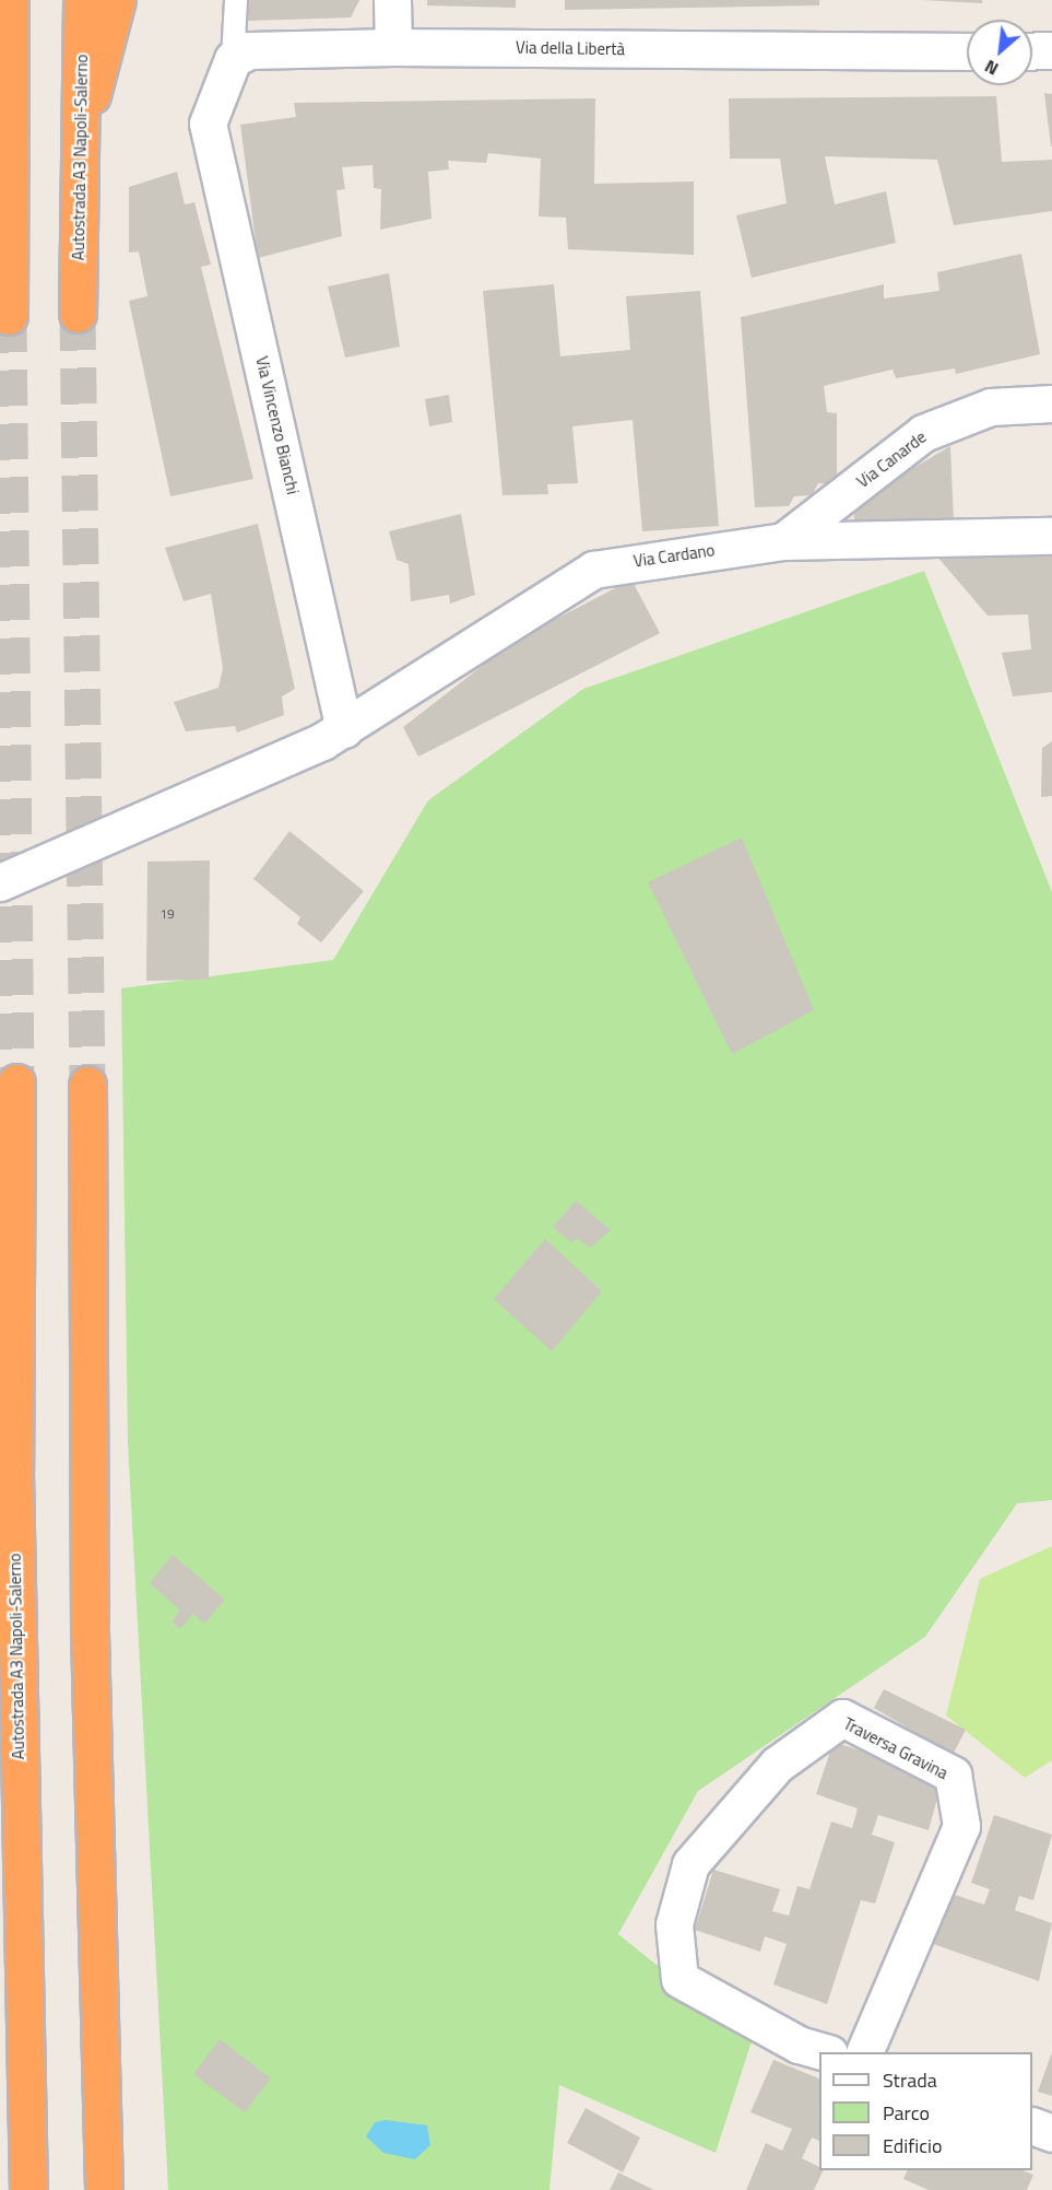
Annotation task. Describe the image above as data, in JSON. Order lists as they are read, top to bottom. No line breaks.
{"streets":{"highway":["Autostrada A3 Napoli-Salerno"],"street":["Via della Libertà","Via Vincenzo Bianchi","Via Canarde","Via Cardano","Traversa Gravina"]},"crossings":[["Via della Libertà","Via Vincenzo Bianchi"],["Via Vincenzo Bianchi","Via Cardano"],["Via Canarde","Via Cardano"]],"house_numbers":["19"],"legend":["Strada","Parco","Edificio"],"north":"bottom left"}
